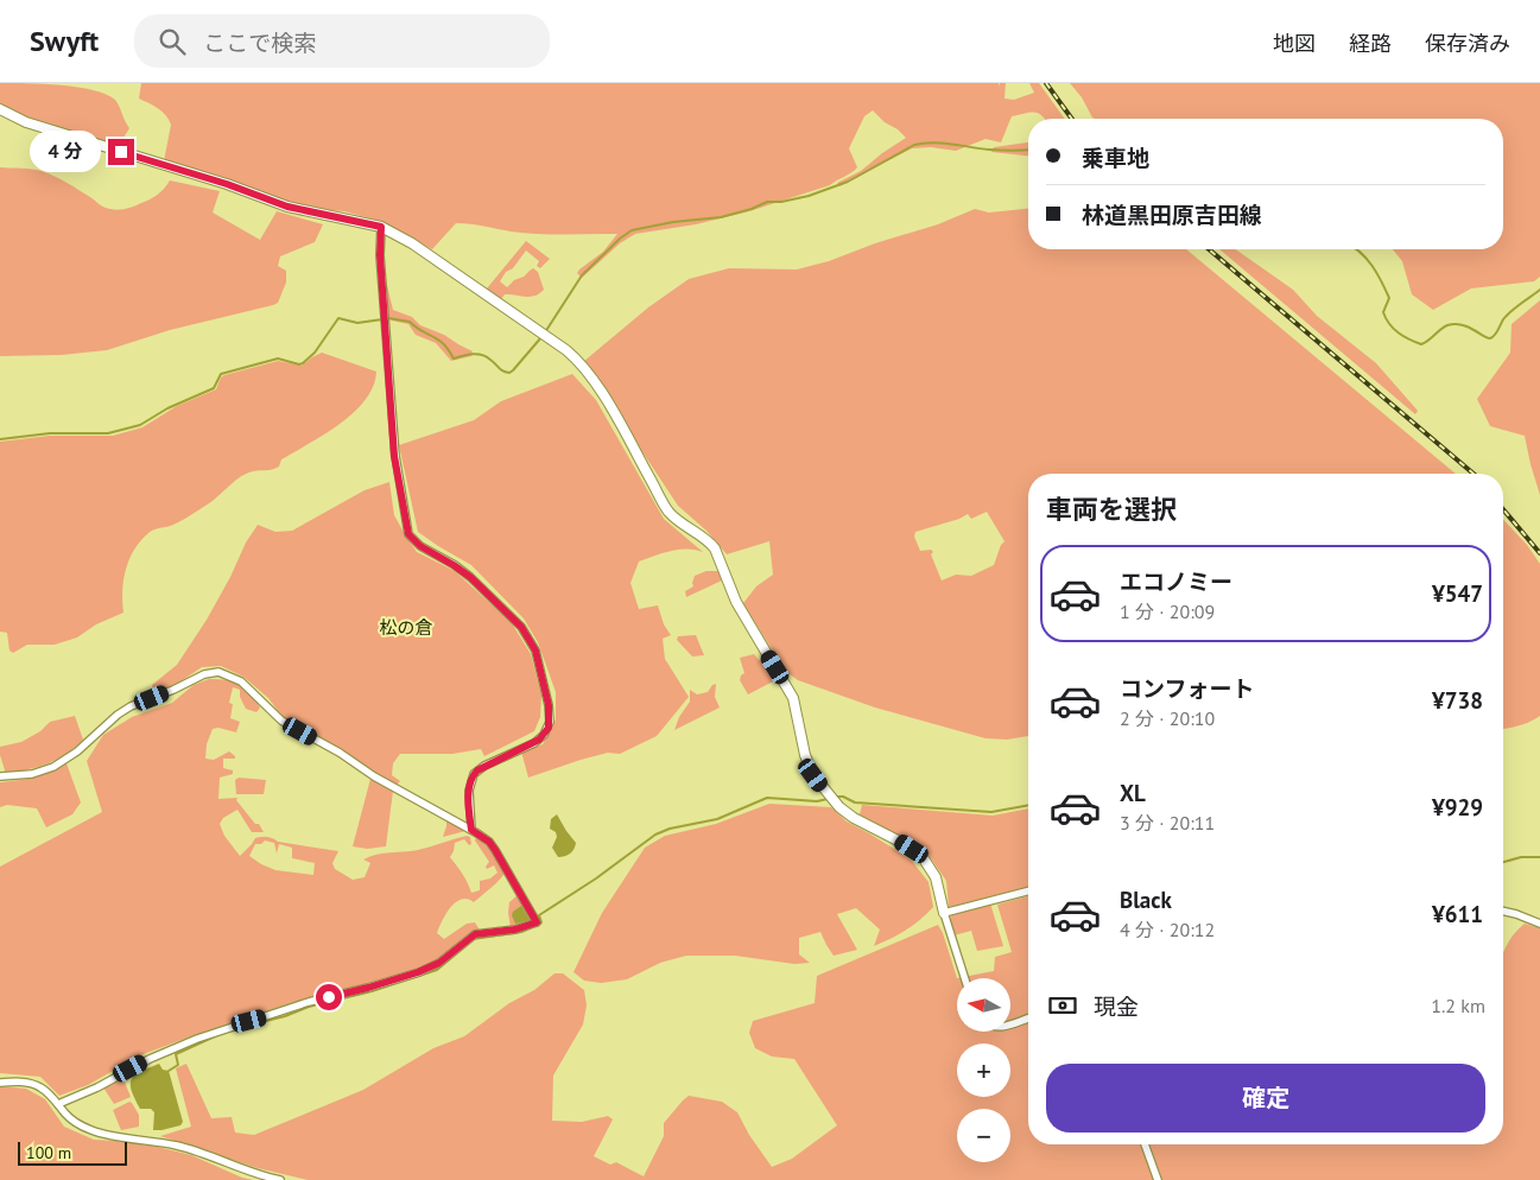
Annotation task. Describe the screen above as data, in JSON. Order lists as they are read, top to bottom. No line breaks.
{"districts":["松の倉"],"scale_bar":"100 m","north":"left","page":{"header":"Swyft","search":"ここで検索","nav":["地図","経路","保存済み"],"banner":["乗車地","林道黒田原吉田線"],"bubble":"4 分","heading":"車両を選択","list":[{"name":"エコノミー","note":"1 分 · 20:09","value":"¥547"},{"name":"コンフォート","note":"2 分 · 20:10","value":"¥738"},{"name":"XL","note":"3 分 · 20:11","value":"¥929"},{"name":"Black","note":"4 分 · 20:12","value":"¥611"}],"pay":["現金","1.2 km"],"map_buttons":["+","−"],"buttons":"確定","scale":"100 m"}}
